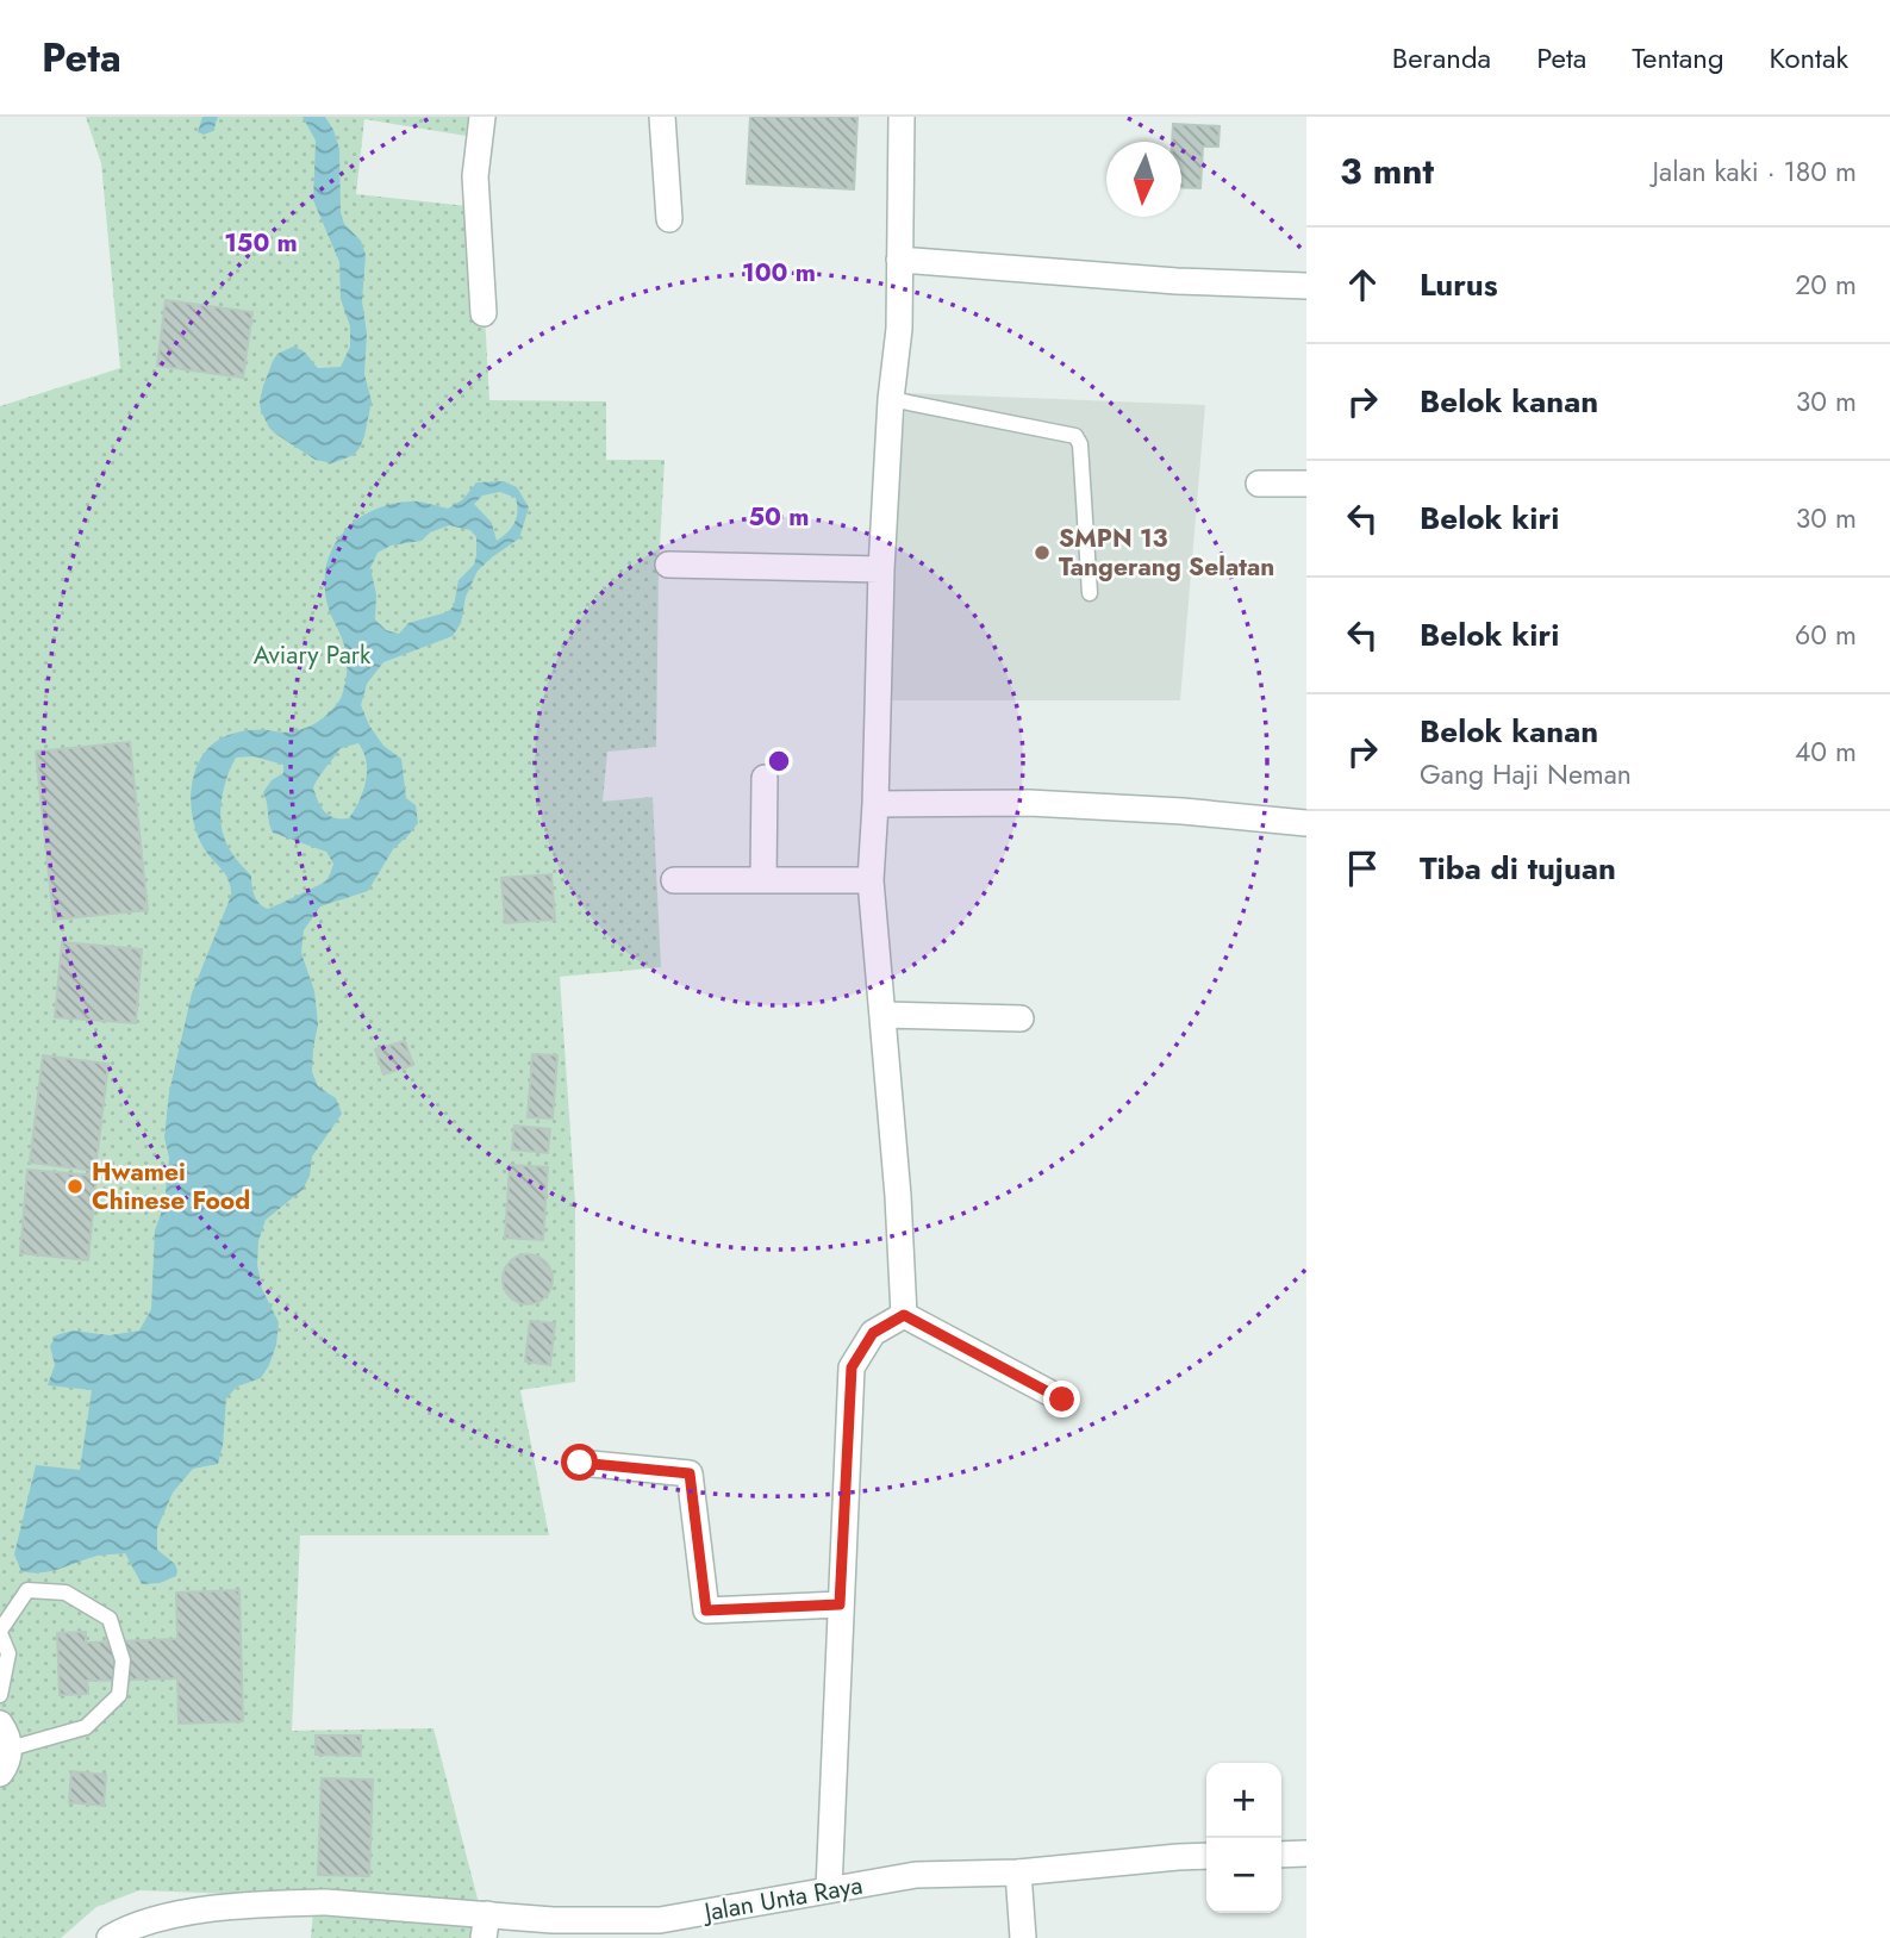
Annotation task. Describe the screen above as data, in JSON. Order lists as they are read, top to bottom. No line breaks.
{"streets":{"street":["Jalan Unta Raya"]},"parks":["Aviary Park"],"places":["SMPN 13 Tangerang Selatan","Hwamei Chinese Food"],"north":"bottom","page":{"header":"Peta","nav":["Beranda","Peta","Tentang","Kontak"],"heading":["3 mnt","Jalan kaki · 180 m"],"list":[["Lurus","20 m"],["Belok kanan","30 m"],["Belok kiri","30 m"],["Belok kiri","60 m"],["Belok kanan","Gang Haji Neman","40 m"],"Tiba di tujuan"],"map_buttons":["+","−"]},"rings":["150 m","100 m","50 m"]}
